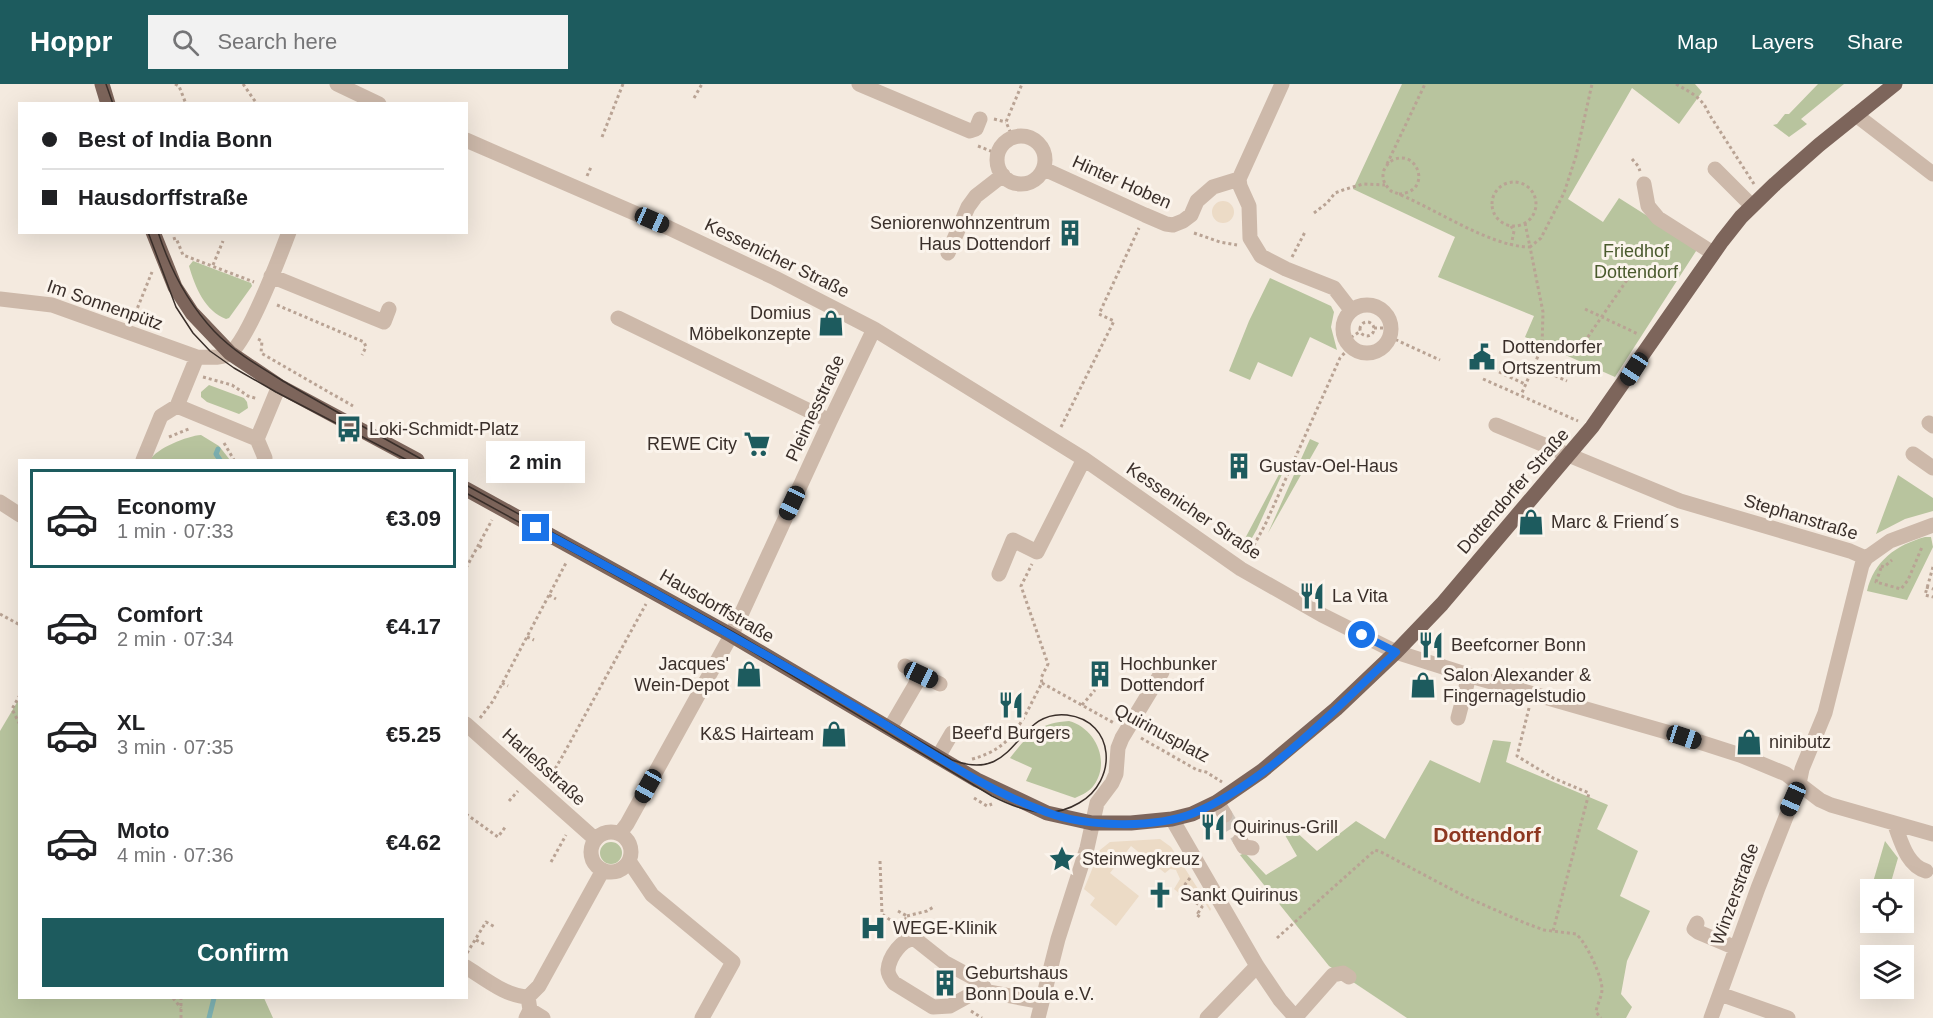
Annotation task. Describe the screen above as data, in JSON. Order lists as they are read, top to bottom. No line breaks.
{"streets":{"main road":["Dottendorfer Straße","Hausdorffstraße"],"street":["Hinter Hoben","Kessenicher Straße","Im Sonnenpütz","Pleimesstraße","Stephanstraße","Harleßstraße","Winzerstraße"],"path":["Quirinusplatz"]},"crossings":[["Kessenicher Straße","Pleimesstraße"],["Kessenicher Straße","Dottendorfer Straße"],["Kessenicher Straße","Stephanstraße"],["Kessenicher Straße","Winzerstraße"],["Pleimesstraße","Hausdorffstraße"],["Pleimesstraße","Harleßstraße"],["Dottendorfer Straße","Stephanstraße"],["Dottendorfer Straße","Hausdorffstraße"],["Dottendorfer Straße","Quirinusplatz"],["Stephanstraße","Winzerstraße"]],"districts":["Dottendorf"],"parks":["Friedhof Dottendorf"],"places":{"building":["Seniorenwohnzentrum Haus Dottendorf","Gustav-Oel-Haus","Hochbunker Dottendorf","Geburtshaus Bonn Doula e.V."],"shop":["Domius Möbelkonzepte","Marc & Friend´s","Jacques' Wein-Depot","Salon Alexander & Fingernagelstudio","K&S Hairteam","ninibutz"],"public building":["Dottendorfer Ortszentrum"],"bus stop":["Loki-Schmidt-Platz"],"supermarket":["REWE City"],"restaurant":["La Vita","Beefcorner Bonn","Beef'd Burgers","Quirinus-Grill"],"place":["Steinwegkreuz"],"church":["Sankt Quirinus"],"hospital":["WEGE-Klinik"]},"page":{"header":"Hoppr","search":"Search here","nav":["Map","Layers","Share"],"banner":["Best of India Bonn","Hausdorffstraße"],"bubble":"2 min","list":[{"name":"Economy","note":"1 min · 07:33","value":"€3.09"},{"name":"Comfort","note":"2 min · 07:34","value":"€4.17"},{"name":"XL","note":"3 min · 07:35","value":"€5.25"},{"name":"Moto","note":"4 min · 07:36","value":"€4.62"}],"buttons":"Confirm"}}
